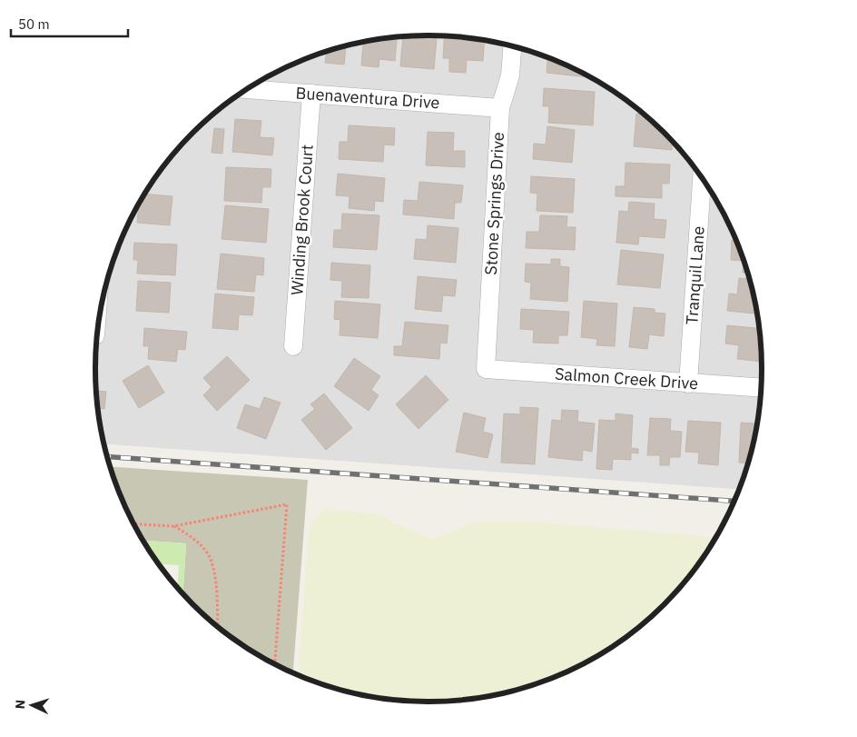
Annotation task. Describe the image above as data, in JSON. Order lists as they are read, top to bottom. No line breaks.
{"streets":{"street":["Buenaventura Drive","Stone Springs Drive","Winding Brook Court","Tranquil Lane","Salmon Creek Drive"]},"crossings":[["Buenaventura Drive","Stone Springs Drive"],["Buenaventura Drive","Winding Brook Court"],["Stone Springs Drive","Salmon Creek Drive"],["Tranquil Lane","Salmon Creek Drive"]],"scale_bar":"50 m","north":"left"}
